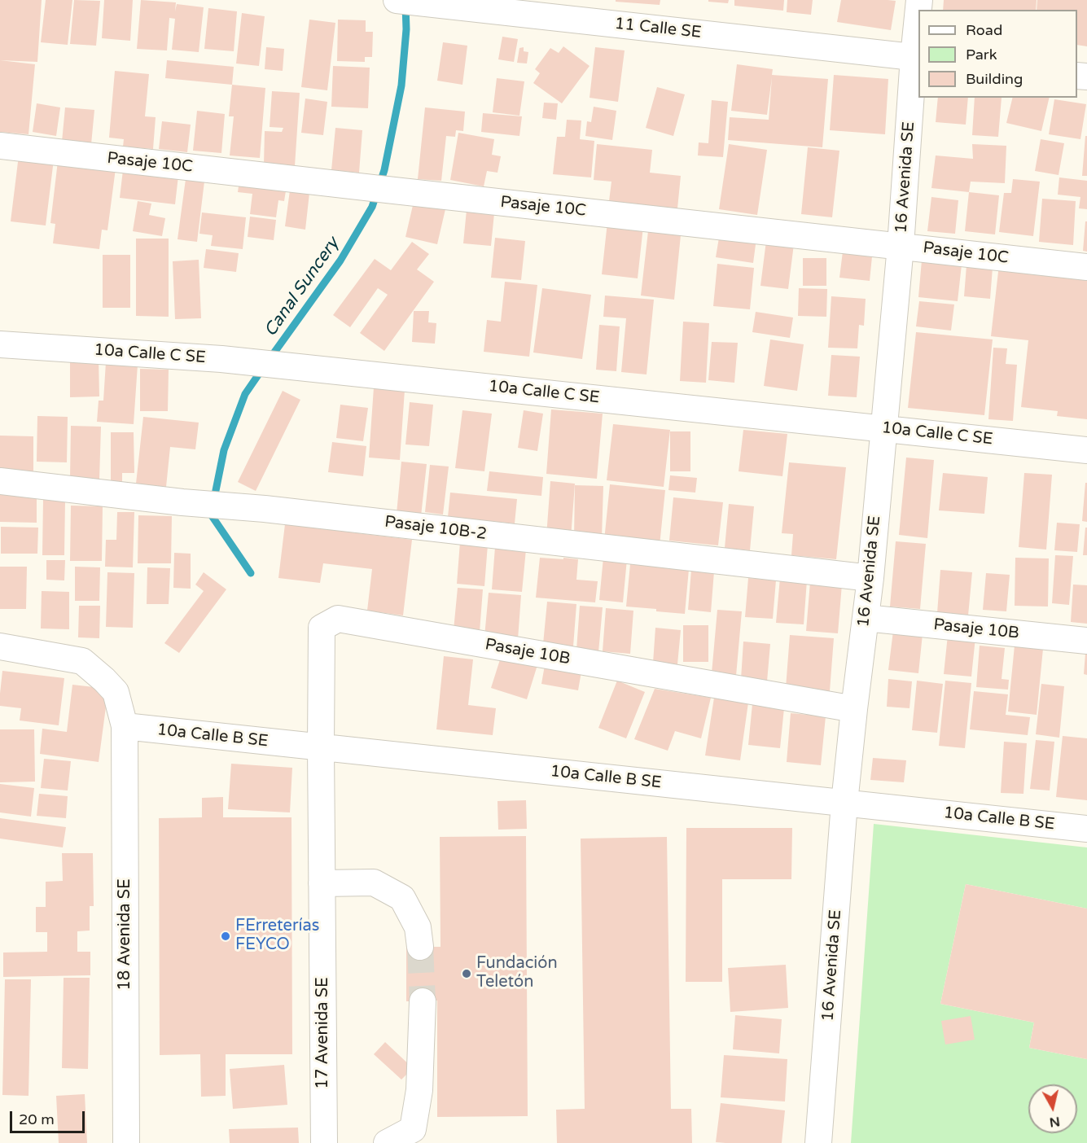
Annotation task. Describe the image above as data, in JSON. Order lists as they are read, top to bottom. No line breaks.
{"streets":{"street":["11 Calle SE","Pasaje 10C","16 Avenida SE","10a Calle C SE","Pasaje 10B-2","Pasaje 10B","10a Calle B SE","18 Avenida SE","17 Avenida SE"]},"crossings":[["11 Calle SE","16 Avenida SE"],["Pasaje 10C","16 Avenida SE"],["16 Avenida SE","10a Calle C SE"],["16 Avenida SE","Pasaje 10B-2"],["16 Avenida SE","Pasaje 10B"],["16 Avenida SE","10a Calle B SE"],["Pasaje 10B","10a Calle B SE"],["Pasaje 10B","17 Avenida SE"],["10a Calle B SE","18 Avenida SE"],["10a Calle B SE","17 Avenida SE"]],"water":["Canal Suncery"],"places":["FErreterías FEYCO","Fundación Teletón"],"legend":["Road","Park","Building"],"scale_bar":"20 m","north":"bottom"}
